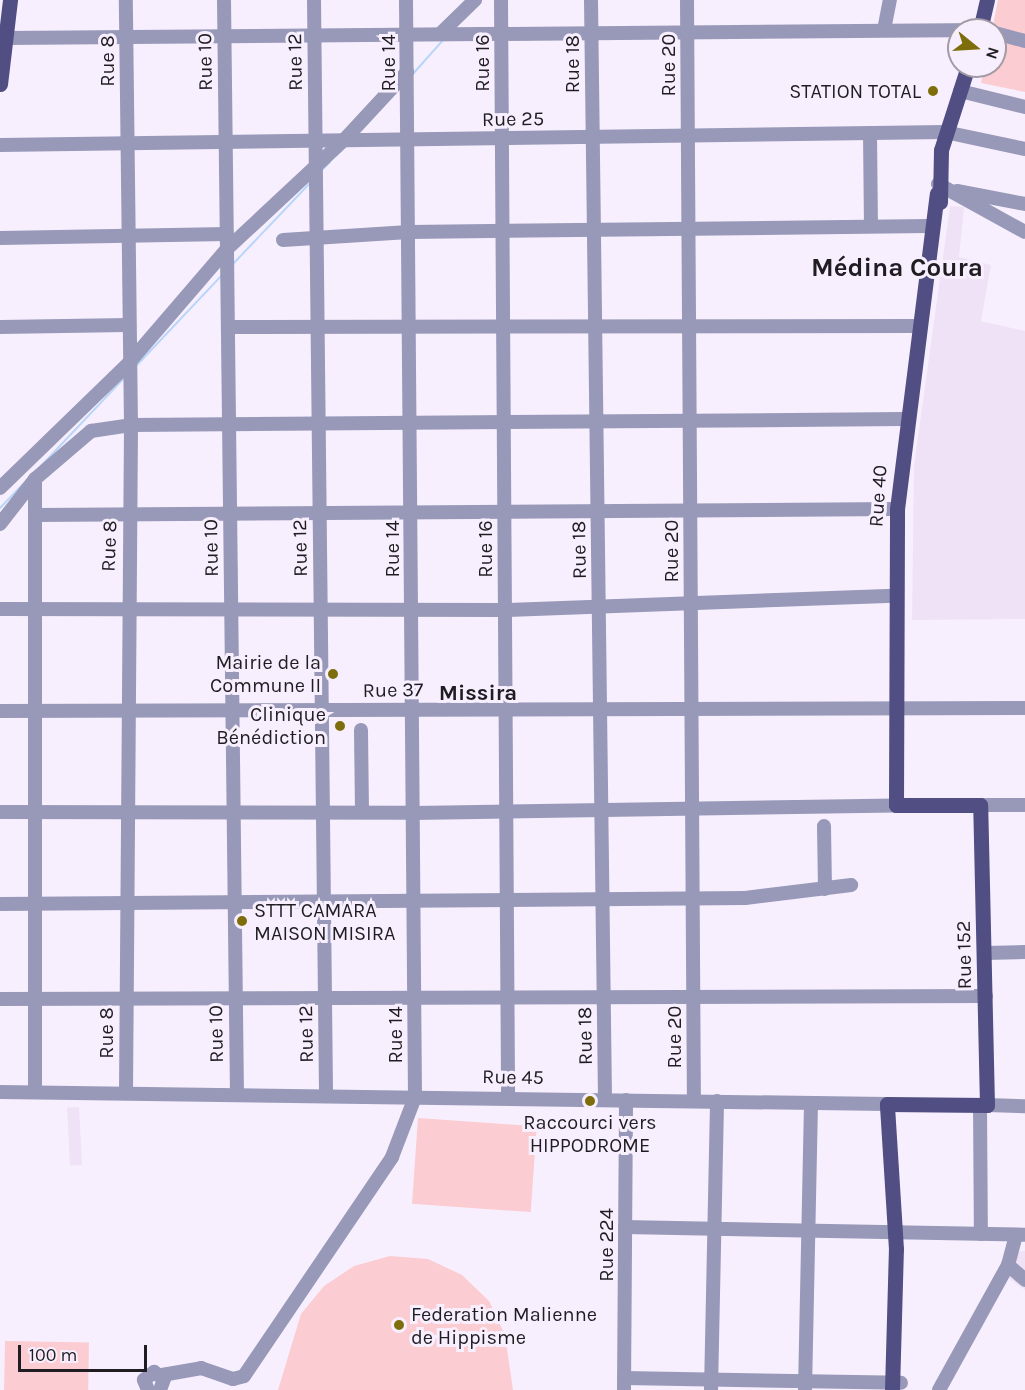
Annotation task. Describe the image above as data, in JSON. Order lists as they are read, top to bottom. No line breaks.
{"streets":{"main road":["Rue 40","Rue 152","Rue 45"],"street":["Rue 8","Rue 10","Rue 12","Rue 14","Rue 16","Rue 18","Rue 20","Rue 25","Rue 37","Rue 224"]},"crossings":[["Rue 8","Rue 25"],["Rue 8","Rue 37"],["Rue 8","Rue 45"],["Rue 10","Rue 25"],["Rue 10","Rue 37"],["Rue 10","Rue 45"],["Rue 12","Rue 25"],["Rue 12","Rue 37"],["Rue 12","Rue 45"],["Rue 14","Rue 25"],["Rue 14","Rue 37"],["Rue 14","Rue 45"],["Rue 16","Rue 25"],["Rue 16","Rue 37"],["Rue 16","Rue 45"],["Rue 18","Rue 25"],["Rue 18","Rue 37"],["Rue 18","Rue 45"],["Rue 20","Rue 25"],["Rue 20","Rue 37"],["Rue 20","Rue 45"],["Rue 25","Rue 40"],["Rue 40","Rue 37"],["Rue 152","Rue 45"],["Rue 45","Rue 224"]],"districts":["Médina Coura","Missira"],"places":["STATION TOTAL","Mairie de la Commune II","Clinique Bénédiction","STTT CAMARA MAISON MISIRA","Raccourci vers HIPPODROME","Federation Malienne de Hippisme"],"scale_bar":"100 m","north":"right"}
